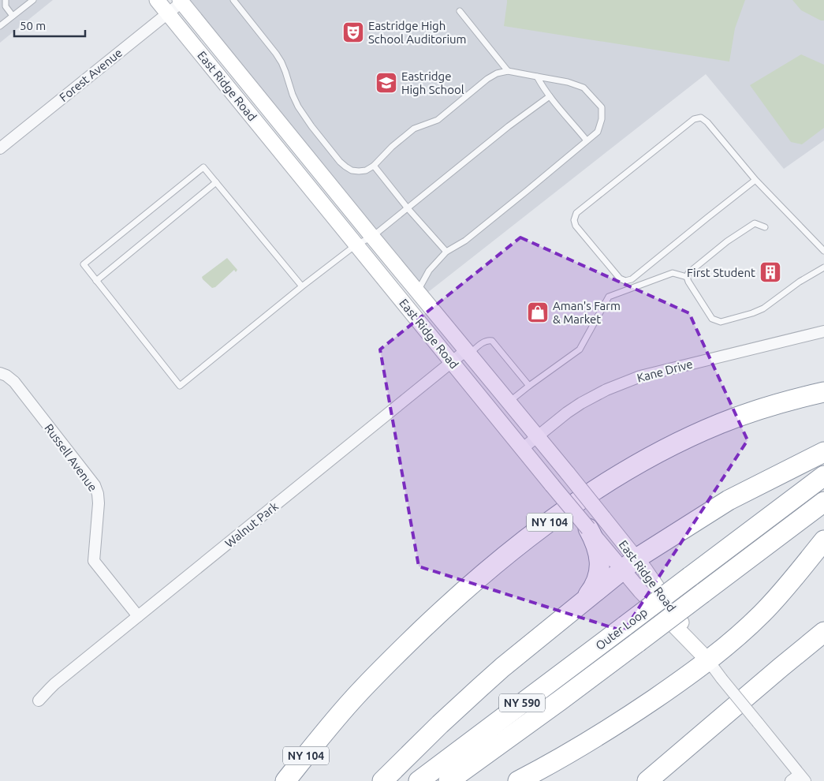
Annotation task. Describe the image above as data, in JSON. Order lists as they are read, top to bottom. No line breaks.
{"streets":{"highway":["NY 104","Outer Loop","NY 590"],"main road":["East Ridge Road"],"street":["Forest Avenue","Kane Drive","Russell Avenue","Walnut Park"]},"crossings":[["Forest Avenue","East Ridge Road"],["East Ridge Road","Kane Drive"],["East Ridge Road","Walnut Park"],["Russell Avenue","Walnut Park"]],"places":{"theatre":["Eastridge High School Auditorium"],"school or university":["Eastridge High School"],"building":["First Student"],"shop":["Aman's Farm & Market"]},"scale_bar":"50 m"}
